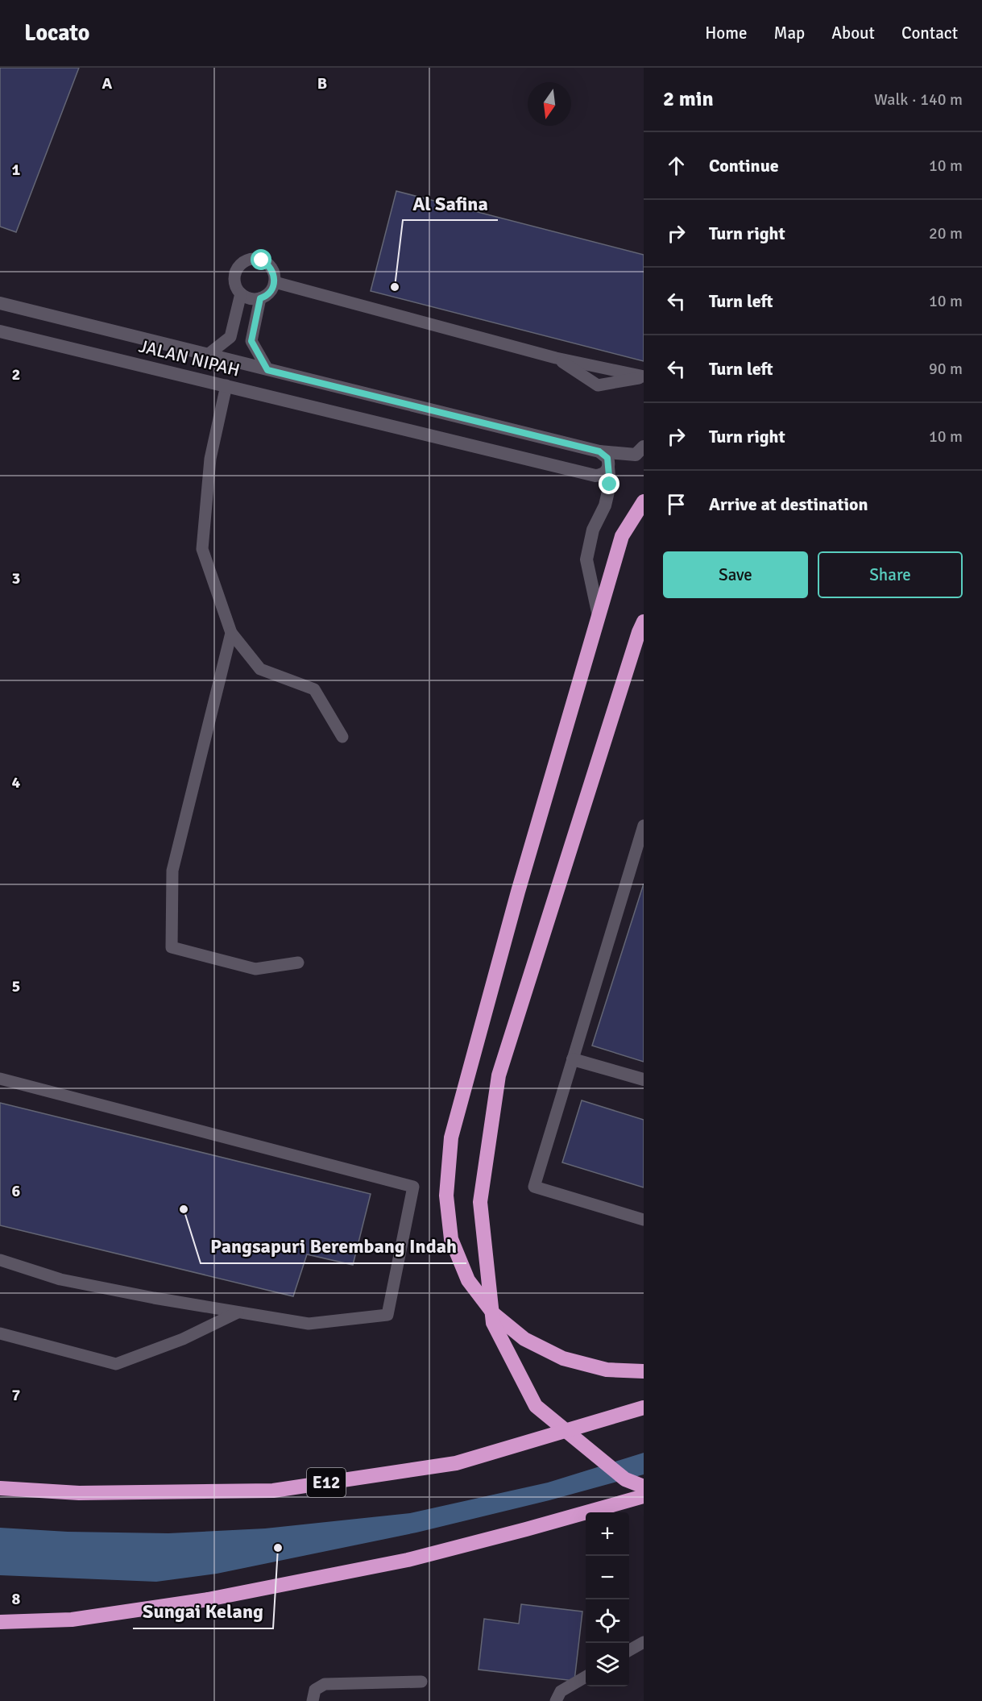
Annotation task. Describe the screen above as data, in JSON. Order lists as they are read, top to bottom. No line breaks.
{"streets":{"highway":["E12"],"street":["JALAN NIPAH"]},"places":["Al Safina","Pangsapuri Berembang Indah","Sungai Kelang"],"north":"bottom","page":{"header":"Locato","nav":["Home","Map","About","Contact"],"heading":["2 min","Walk · 140 m"],"list":[["Continue","10 m"],["Turn right","20 m"],["Turn left","10 m"],["Turn left","90 m"],["Turn right","10 m"],"Arrive at destination"],"buttons":["Save","Share"],"map_buttons":["+","−"]},"grid":{"columns":["A","B"],"rows":["1","2","3","4","5","6","7","8"]}}
